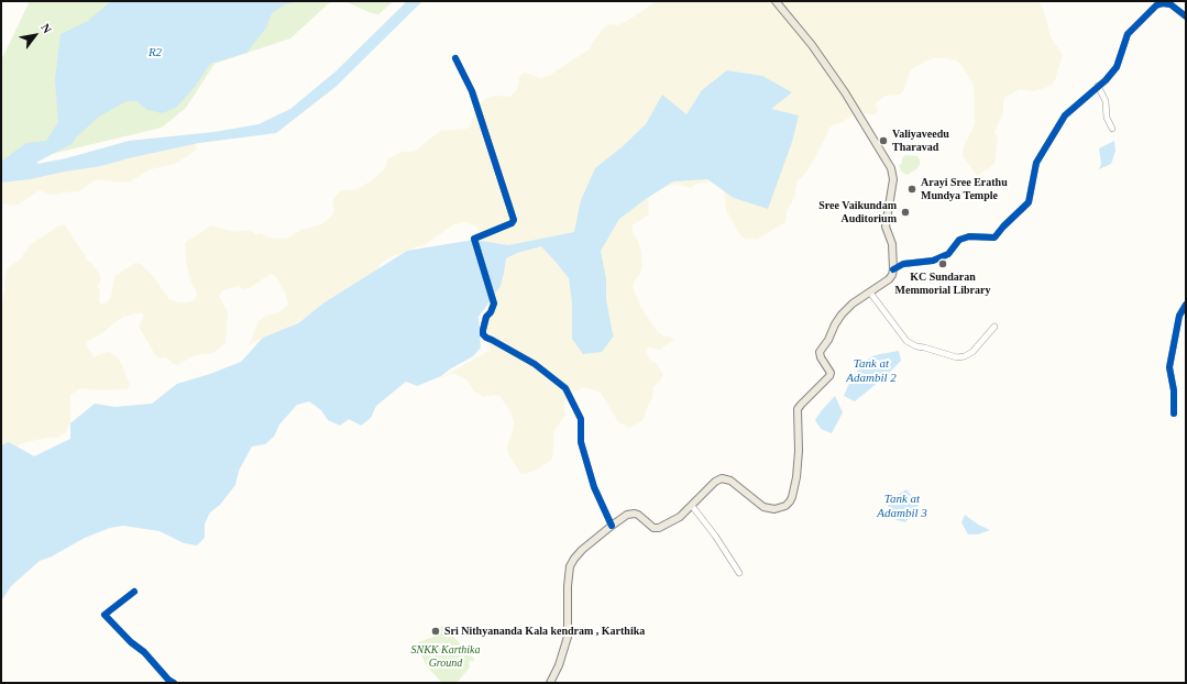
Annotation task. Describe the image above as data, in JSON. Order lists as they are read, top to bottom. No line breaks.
{"water":["R2","Tank at Adambil 2","Tank at Adambil 3"],"parks":["SNKK Karthika Ground"],"places":["Valiyaveedu Tharavad","Arayi Sree Erathu Mundya Temple","Sree Vaikundam Auditorium","KC Sundaran Memmorial Library","Sri Nithyananda Kala kendram , Karthika"],"north":"top right"}
